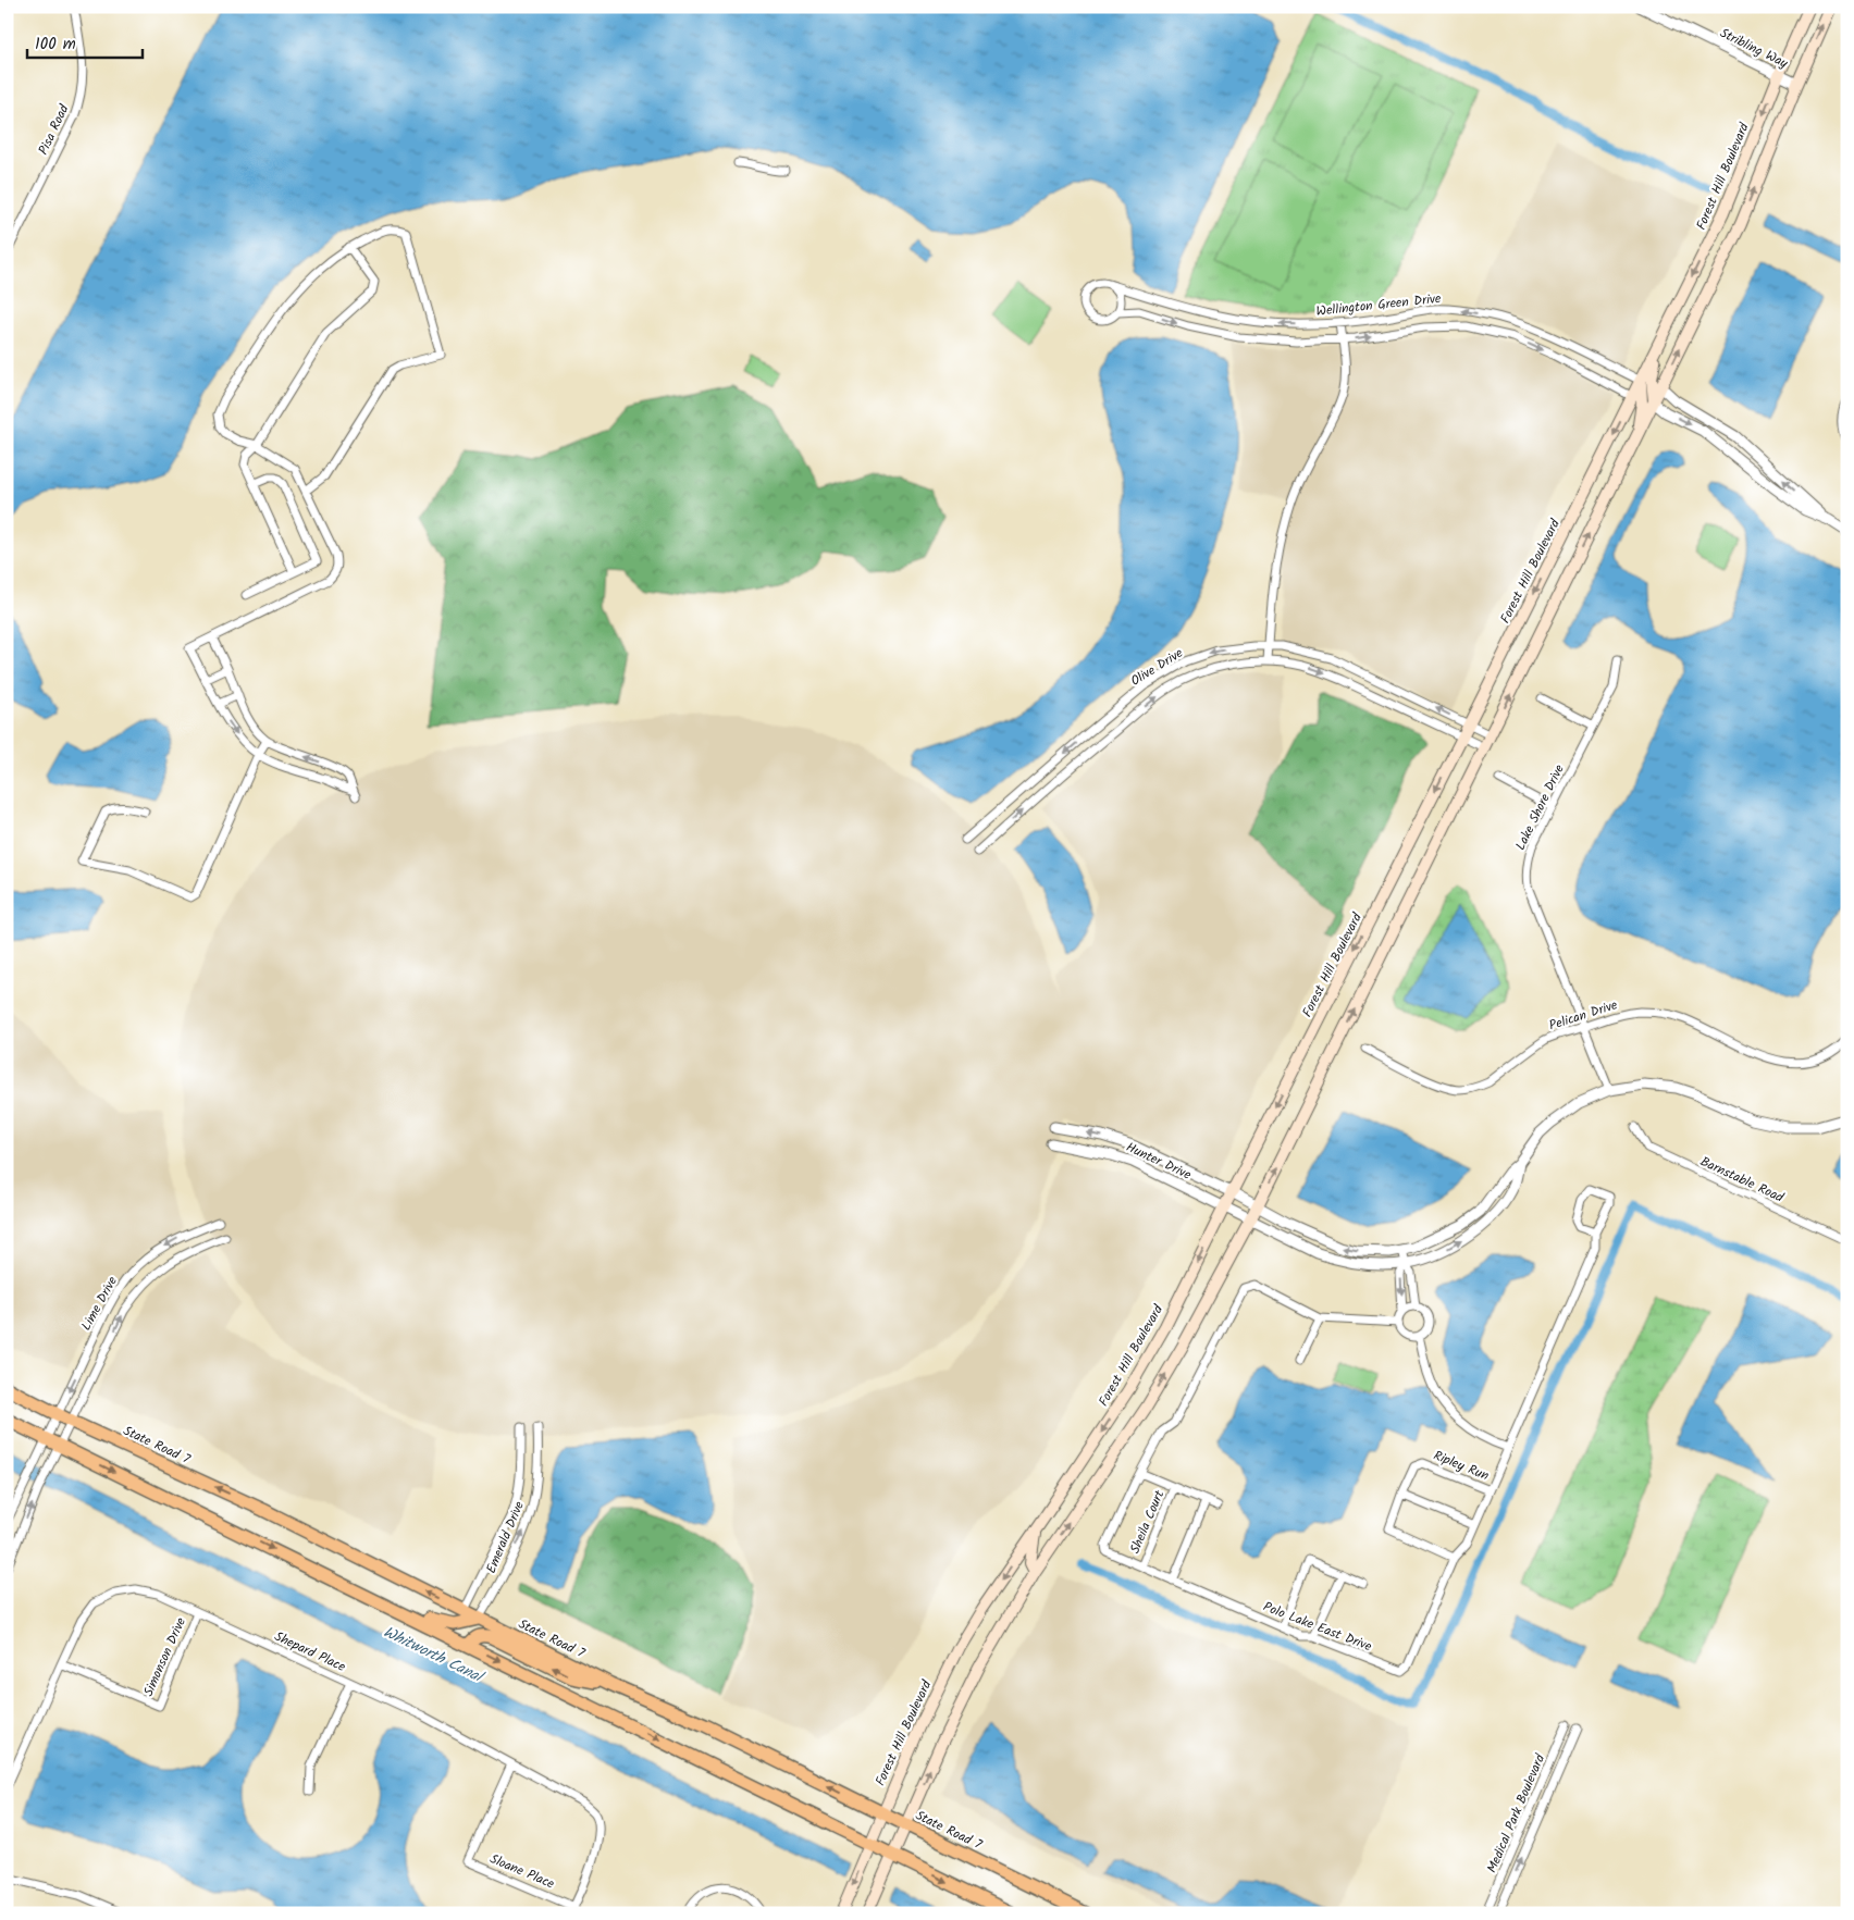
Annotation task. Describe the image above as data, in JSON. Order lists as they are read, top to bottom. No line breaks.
{"streets":{"main road":["Forest Hill Boulevard","State Road 7"],"street":["Stribling Way","Pisa Road","Wellington Green Drive","Olive Drive","Lake Shore Drive","Pelican Drive","Hunter Drive","Barnstable Road","Lime Drive","Ripley Run","Sheila Court","Emerald Drive","Polo Lake East Drive","Shepard Place","Simonson Drive","Medical Park Boulevard","Sloane Place"]},"crossings":[["Stribling Way","Forest Hill Boulevard"],["Forest Hill Boulevard","Wellington Green Drive"],["Forest Hill Boulevard","Olive Drive"],["Forest Hill Boulevard","Hunter Drive"],["Forest Hill Boulevard","State Road 7"],["Lake Shore Drive","Pelican Drive"],["Lime Drive","State Road 7"],["State Road 7","Emerald Drive"],["Ripley Run","Polo Lake East Drive"],["Sheila Court","Polo Lake East Drive"],["Shepard Place","Simonson Drive"],["Shepard Place","Sloane Place"]],"water":["Whitworth Canal"],"scale_bar":"100 m"}
